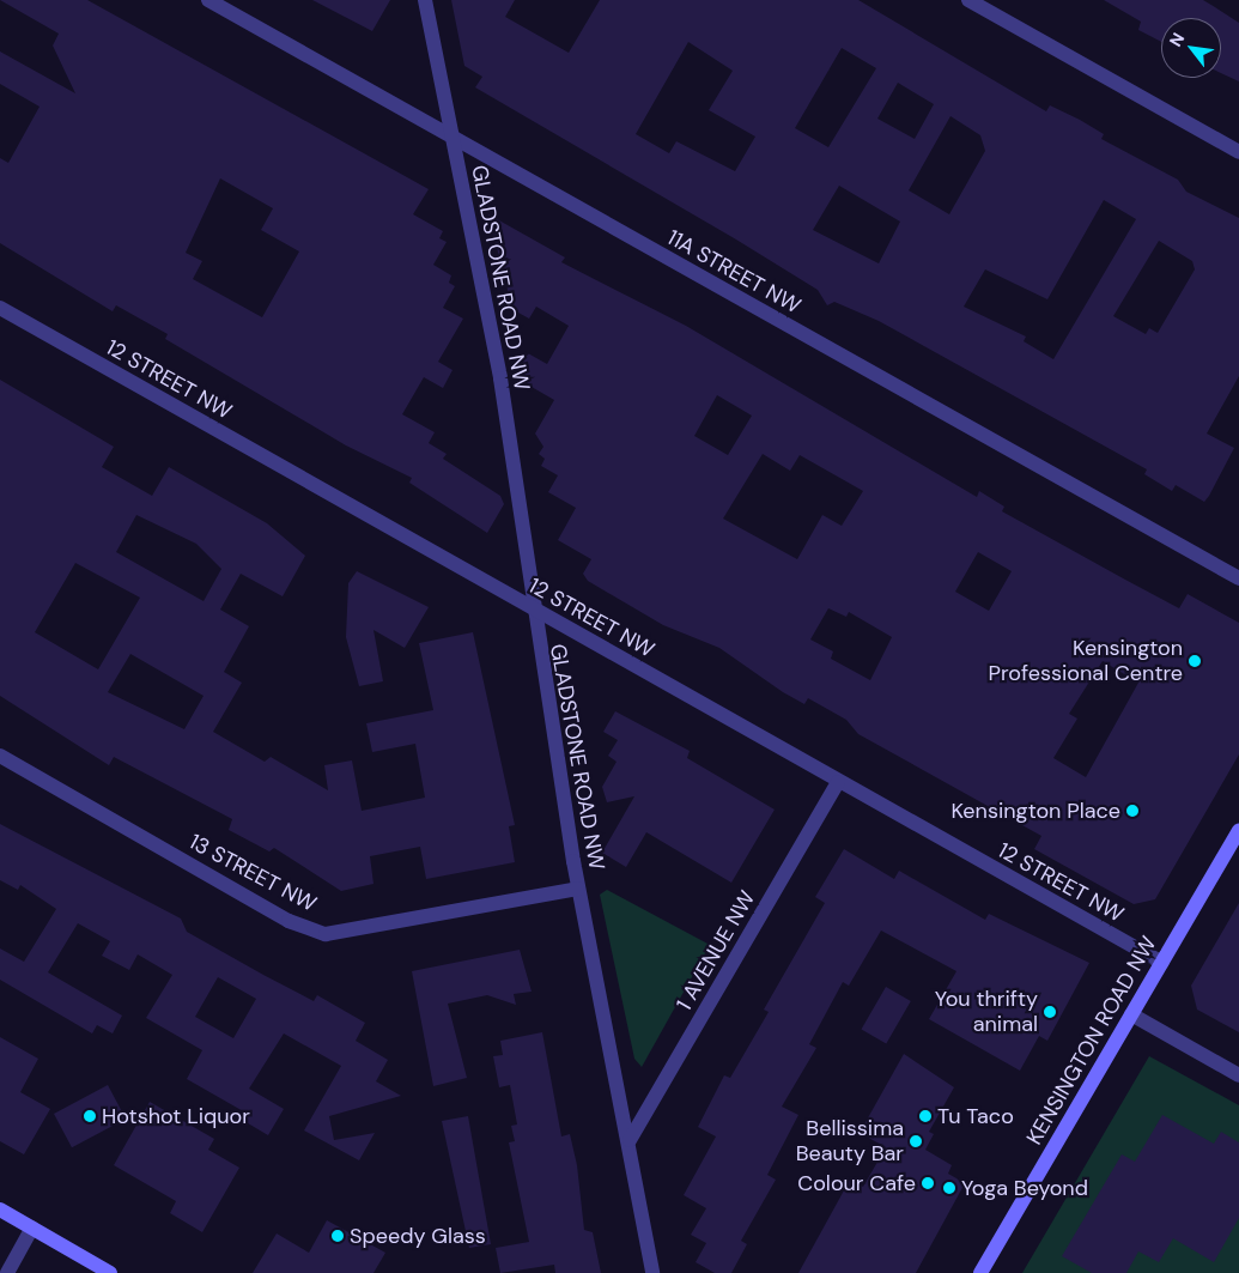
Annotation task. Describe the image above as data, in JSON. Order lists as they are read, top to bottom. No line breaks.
{"streets":{"street":["11A STREET NW","GLADSTONE ROAD NW","12 STREET NW","13 STREET NW","1 AVENUE NW","KENSINGTON ROAD NW"]},"crossings":[["11A STREET NW","GLADSTONE ROAD NW"],["GLADSTONE ROAD NW","12 STREET NW"],["GLADSTONE ROAD NW","13 STREET NW"],["GLADSTONE ROAD NW","1 AVENUE NW"],["12 STREET NW","1 AVENUE NW"],["12 STREET NW","KENSINGTON ROAD NW"]],"places":["Kensington Professional Centre","Kensington Place","You thrifty animal","Hotshot Liquor","Tu Taco","Bellissima Beauty Bar","Colour Cafe","Yoga Beyond","Speedy Glass"],"north":"top left"}
